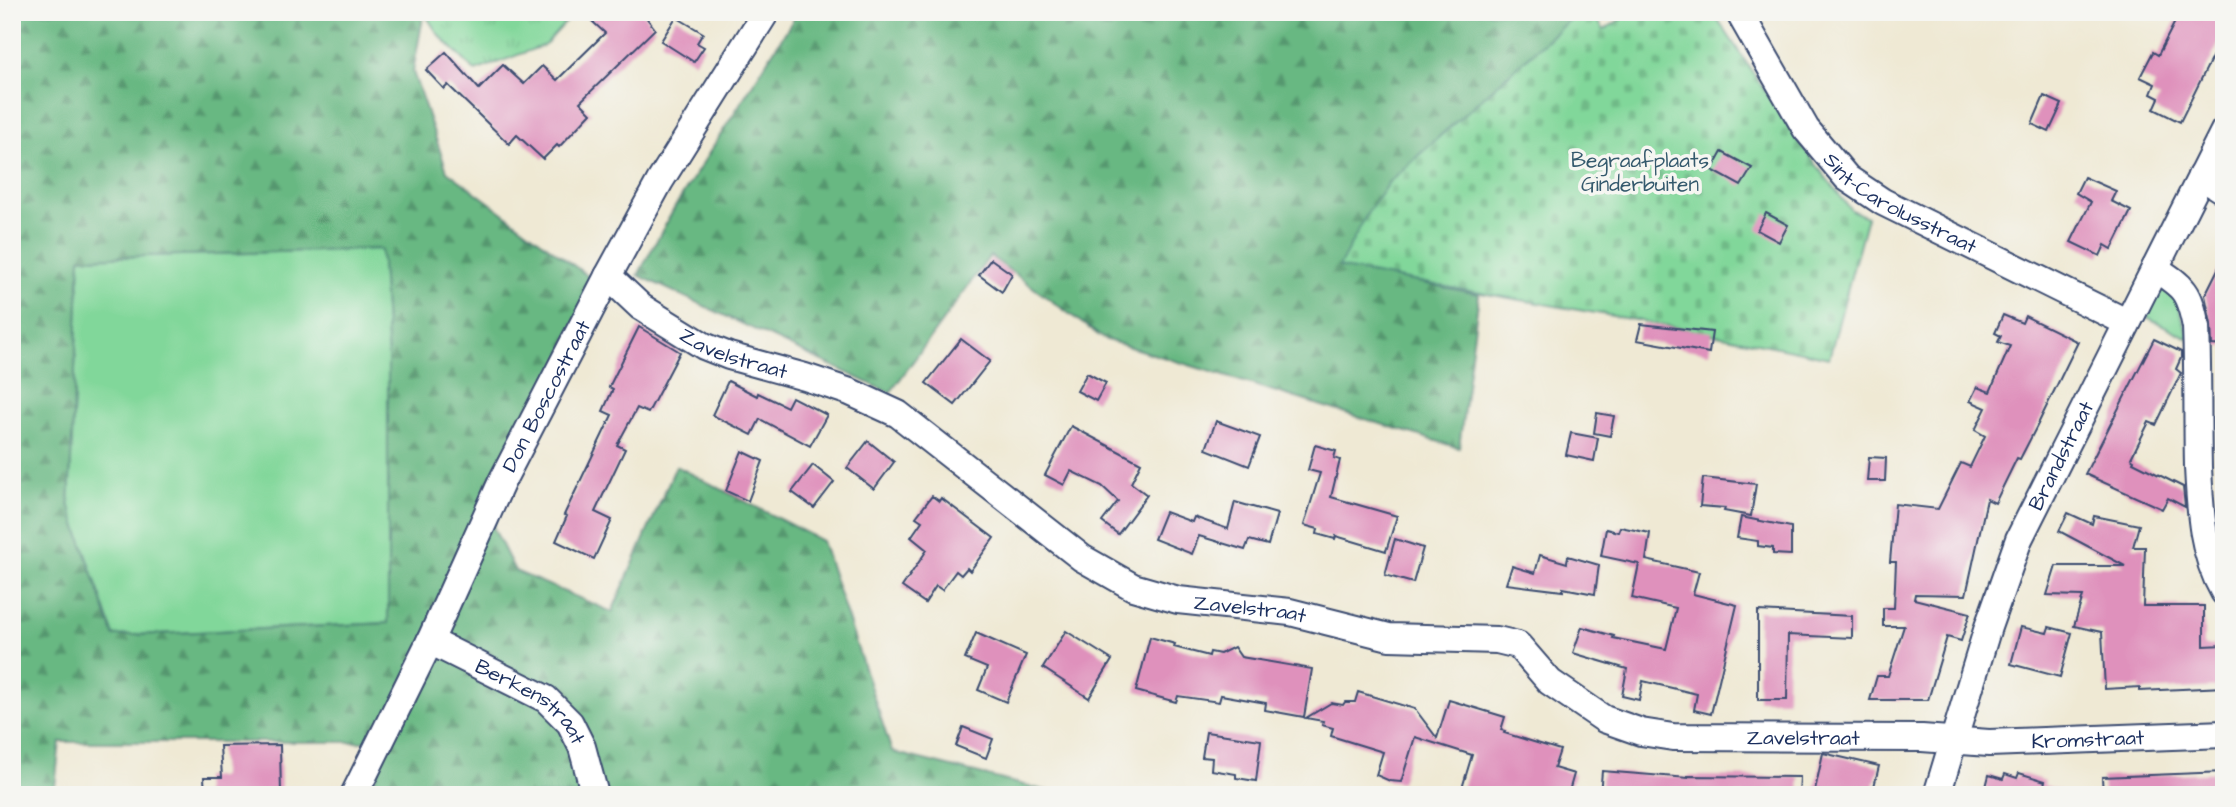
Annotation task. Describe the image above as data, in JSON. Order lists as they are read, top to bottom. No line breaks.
{"streets":{"street":["Sint-Carolusstraat","Zavelstraat","Don Boscostraat","Brandstraat","Berkenstraat","Kromstraat"]},"crossings":[["Sint-Carolusstraat","Brandstraat"],["Zavelstraat","Don Boscostraat"],["Zavelstraat","Brandstraat"],["Zavelstraat","Kromstraat"],["Don Boscostraat","Berkenstraat"],["Brandstraat","Kromstraat"]],"parks":["Begraafplaats Ginderbuiten"]}
